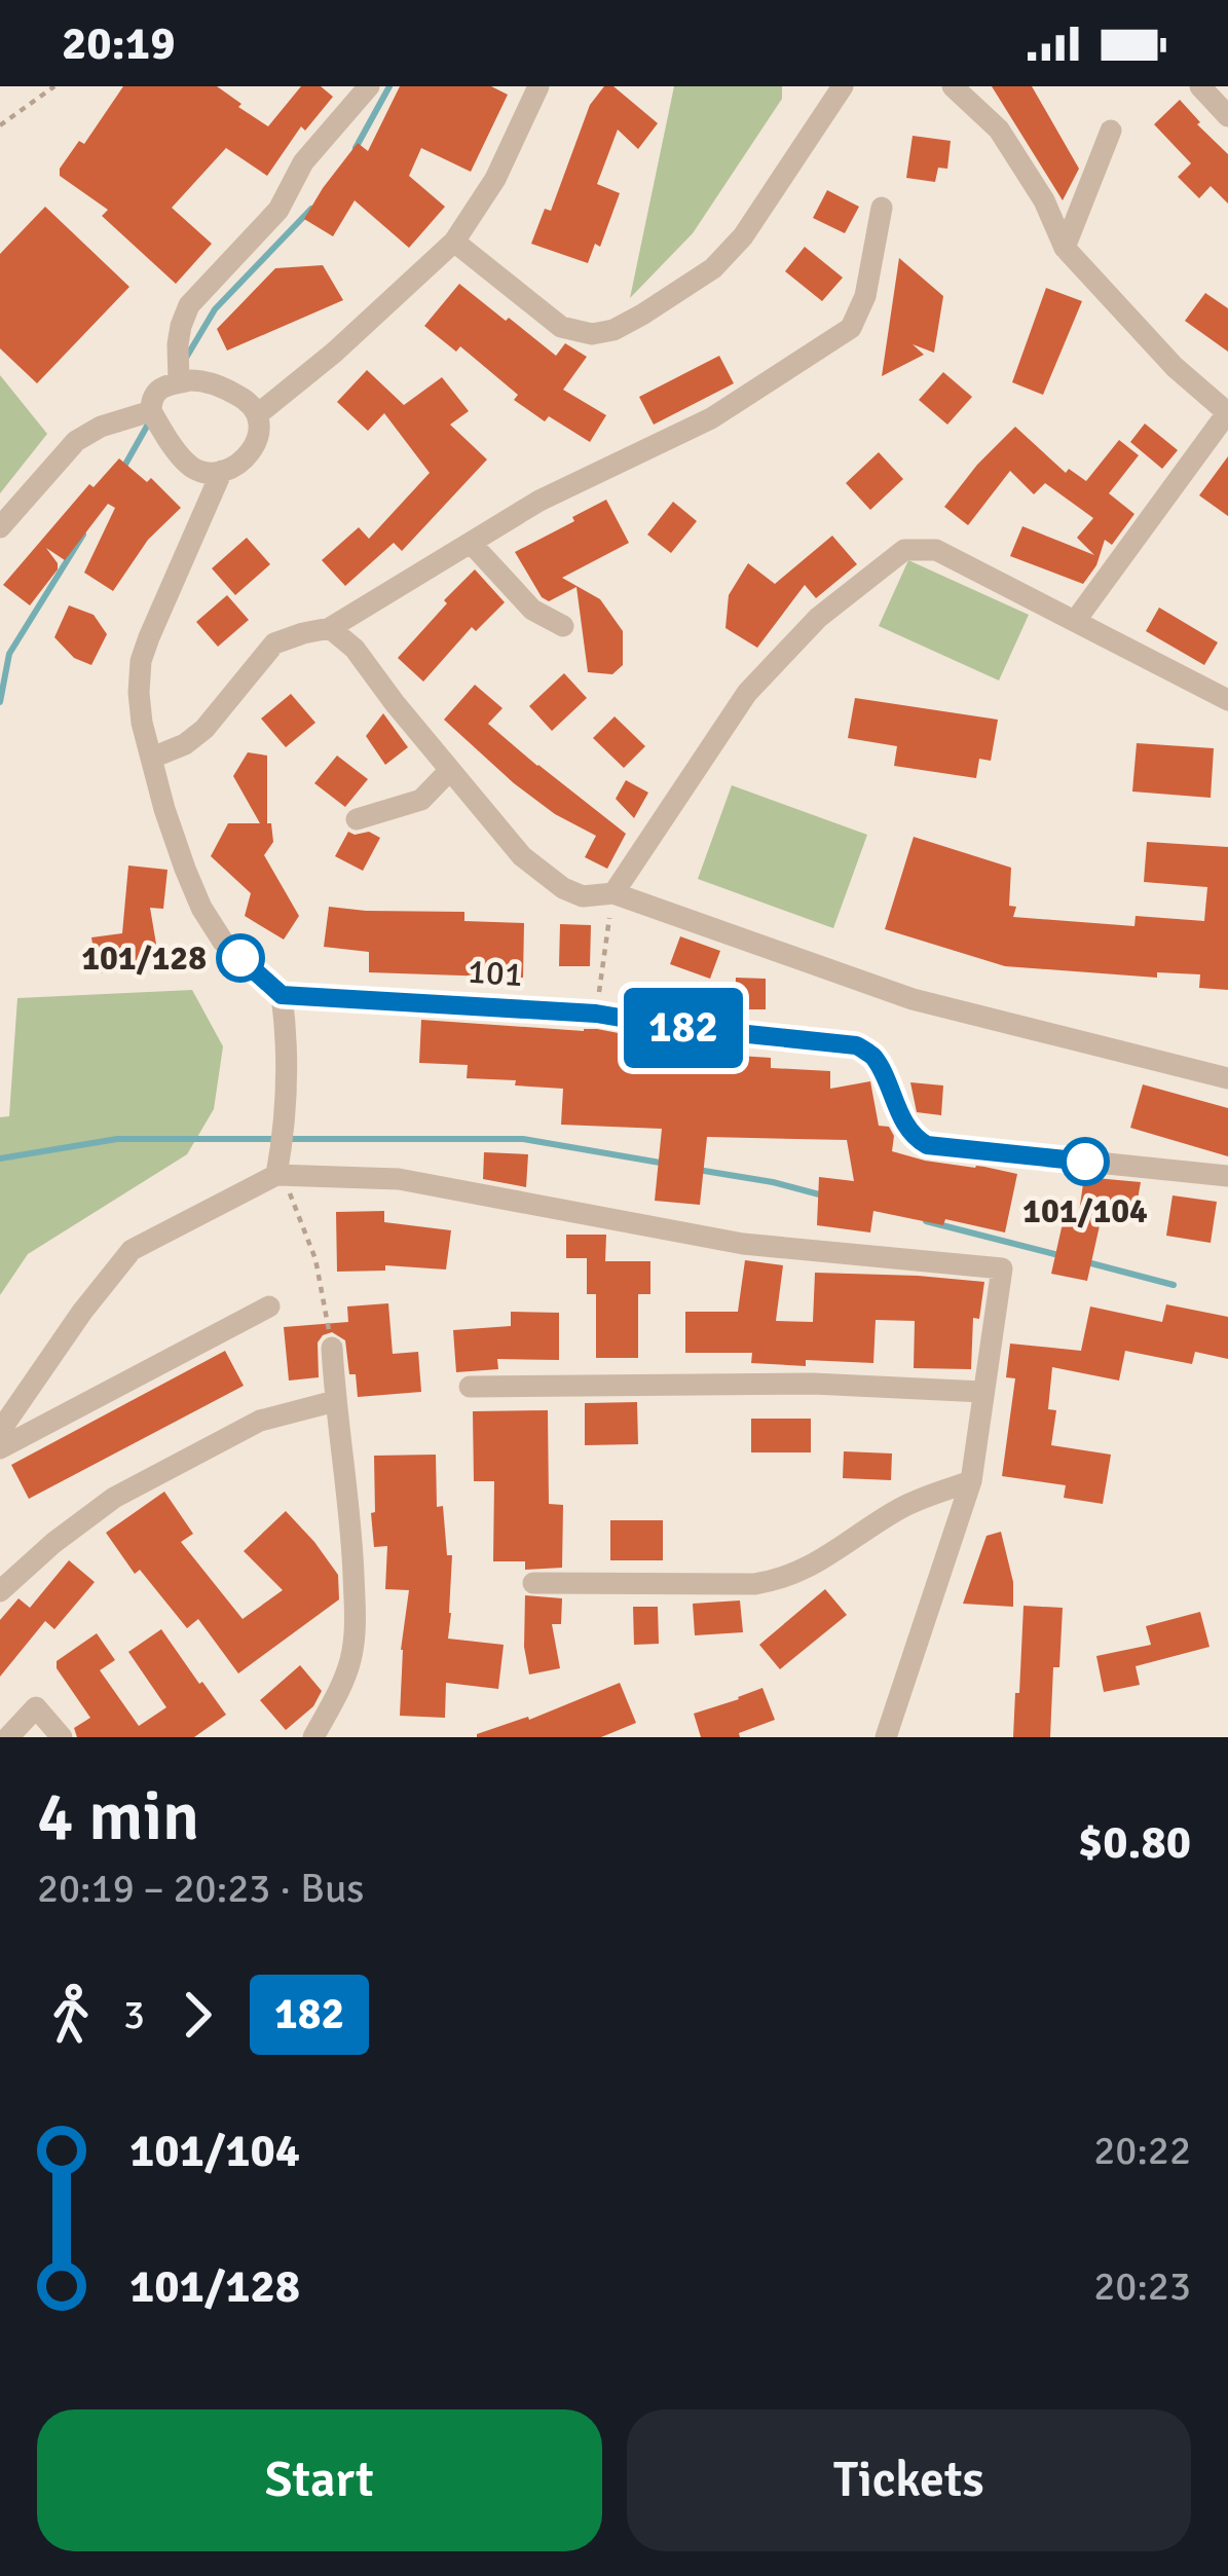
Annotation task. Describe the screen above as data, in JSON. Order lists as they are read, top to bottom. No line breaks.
{"streets":{"street":["101"]},"places":["101/128","101/104"],"lines":["bus line 182"],"page":{"status":"20:19","on_map":"182","heading":["4 min","20:19 – 20:23 · Bus","$0.80"],"legs":["3","182"],"list":[{"name":"101/104","value":"20:22"},{"name":"101/128","value":"20:23"}],"buttons":["Start","Tickets"]}}
